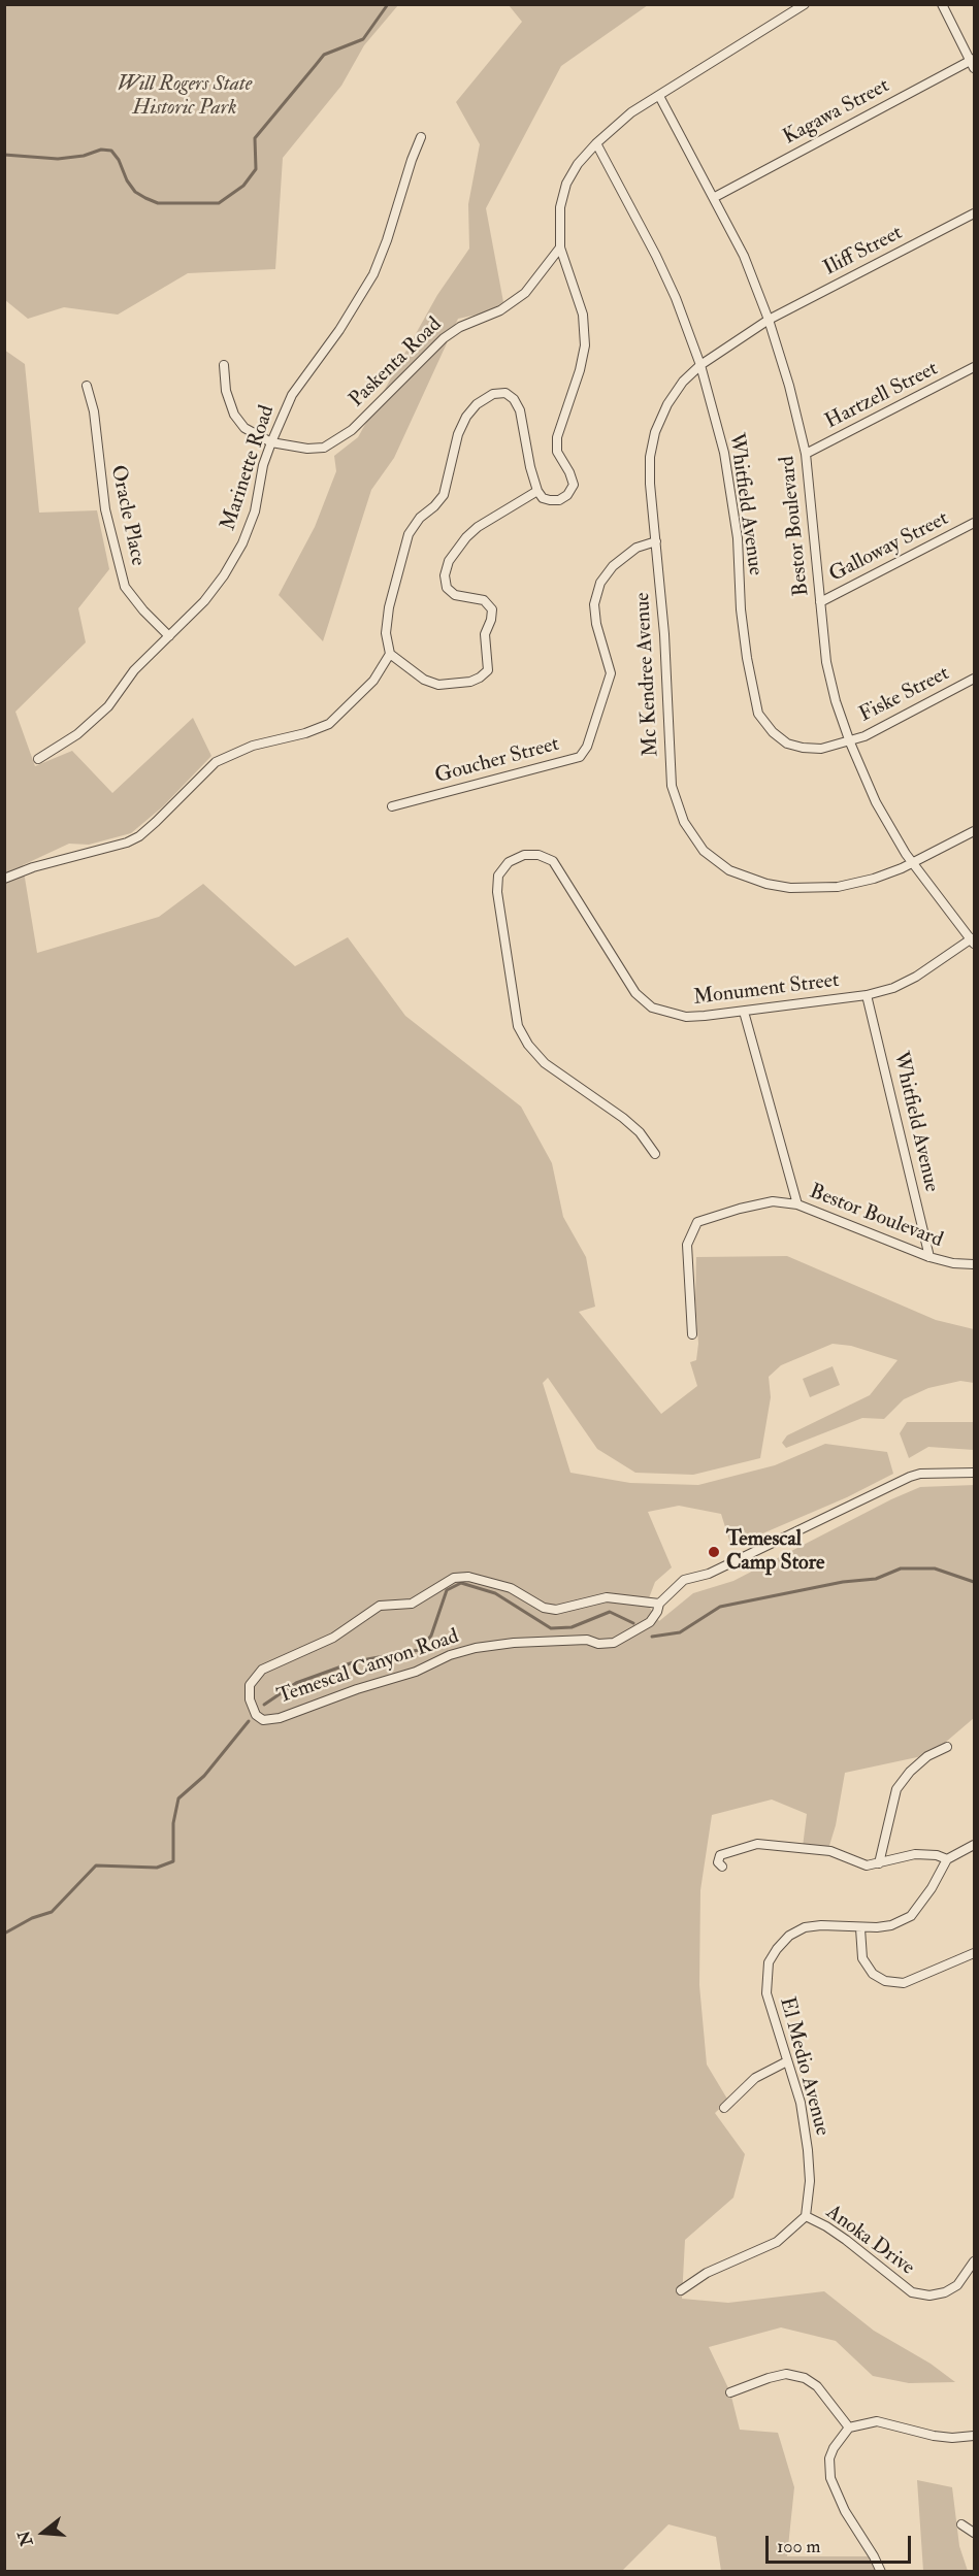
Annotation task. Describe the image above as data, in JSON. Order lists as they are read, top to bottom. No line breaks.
{"streets":{"street":["Kagawa Street","Iliff Street","Paskenta Road","Hartzell Street","Marinette Road","Whitfield Avenue","Oracle Place","Bestor Boulevard","Galloway Street","Mc Kendree Avenue","Fiske Street","Goucher Street","Monument Street","Temescal Canyon Road","El Medio Avenue","Anoka Drive"]},"crossings":[["Kagawa Street","Bestor Boulevard"],["Iliff Street","Bestor Boulevard"],["Iliff Street","Mc Kendree Avenue"],["Paskenta Road","Marinette Road"],["Hartzell Street","Bestor Boulevard"],["Marinette Road","Oracle Place"],["Whitfield Avenue","Bestor Boulevard"],["Whitfield Avenue","Mc Kendree Avenue"],["Whitfield Avenue","Fiske Street"],["Whitfield Avenue","Monument Street"],["Bestor Boulevard","Galloway Street"],["Bestor Boulevard","Mc Kendree Avenue"],["Bestor Boulevard","Fiske Street"],["Bestor Boulevard","Monument Street"],["Mc Kendree Avenue","Goucher Street"],["El Medio Avenue","Anoka Drive"]],"parks":["Will Rogers State Historic Park"],"places":["Temescal Camp Store"],"scale_bar":"100 m","north":"left"}
